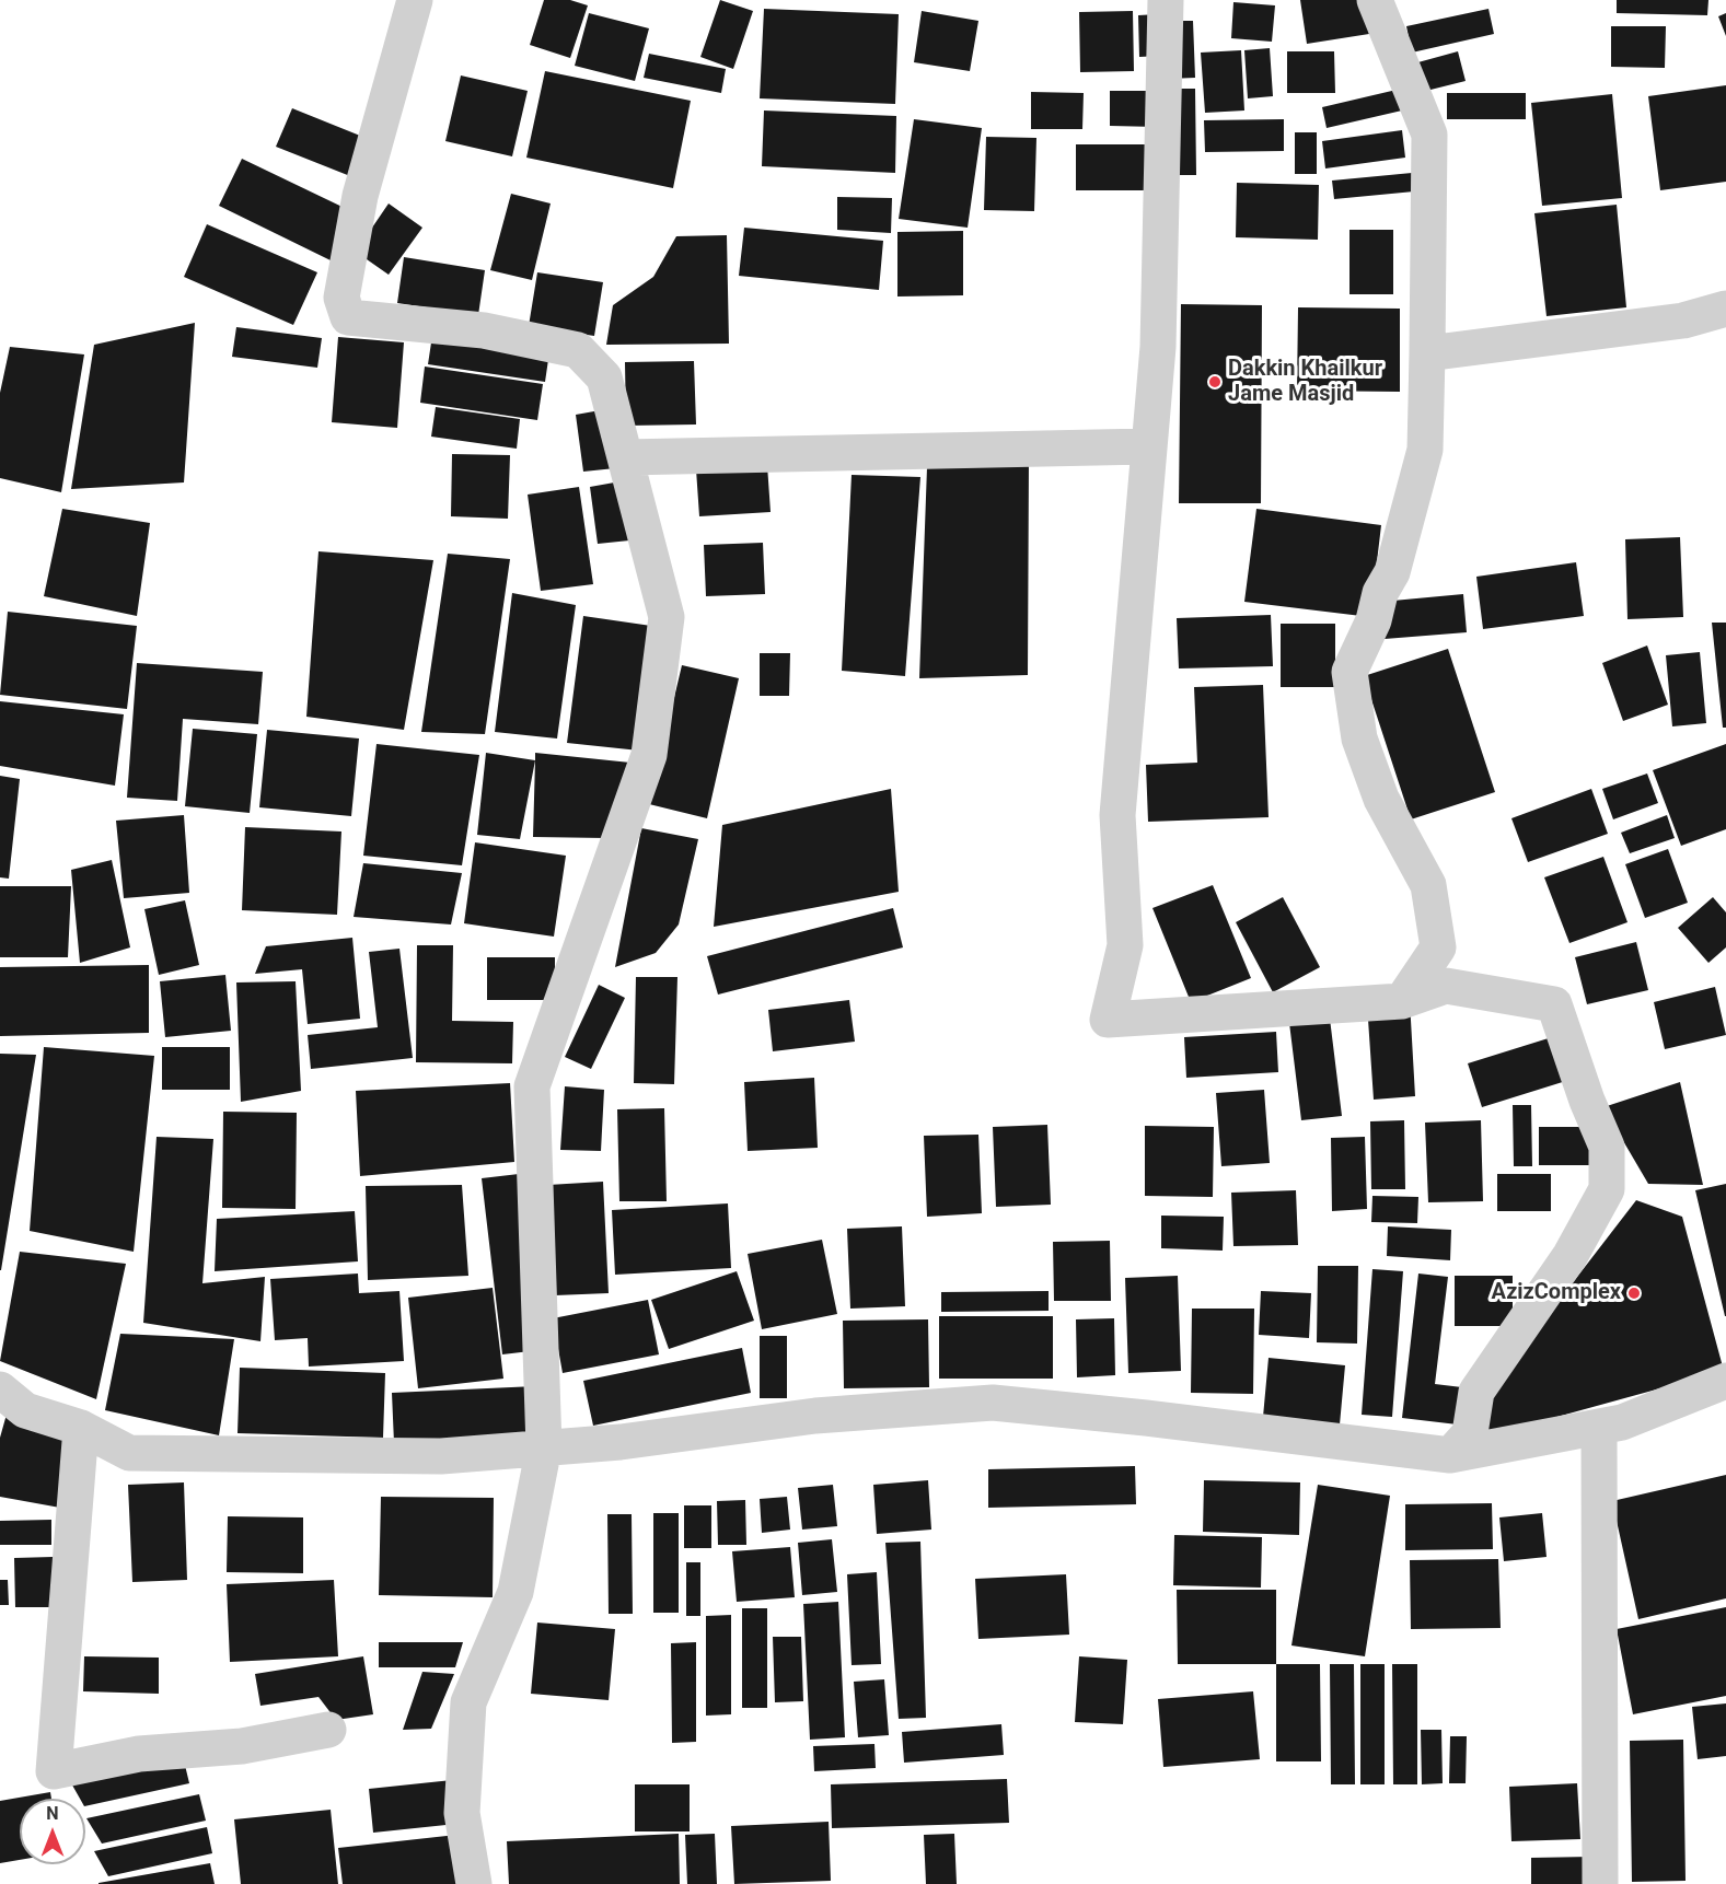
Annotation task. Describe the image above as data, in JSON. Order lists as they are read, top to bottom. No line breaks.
{"places":["Dakkin Khailkur Jame Masjid","AzizComplex"],"north":"top"}
